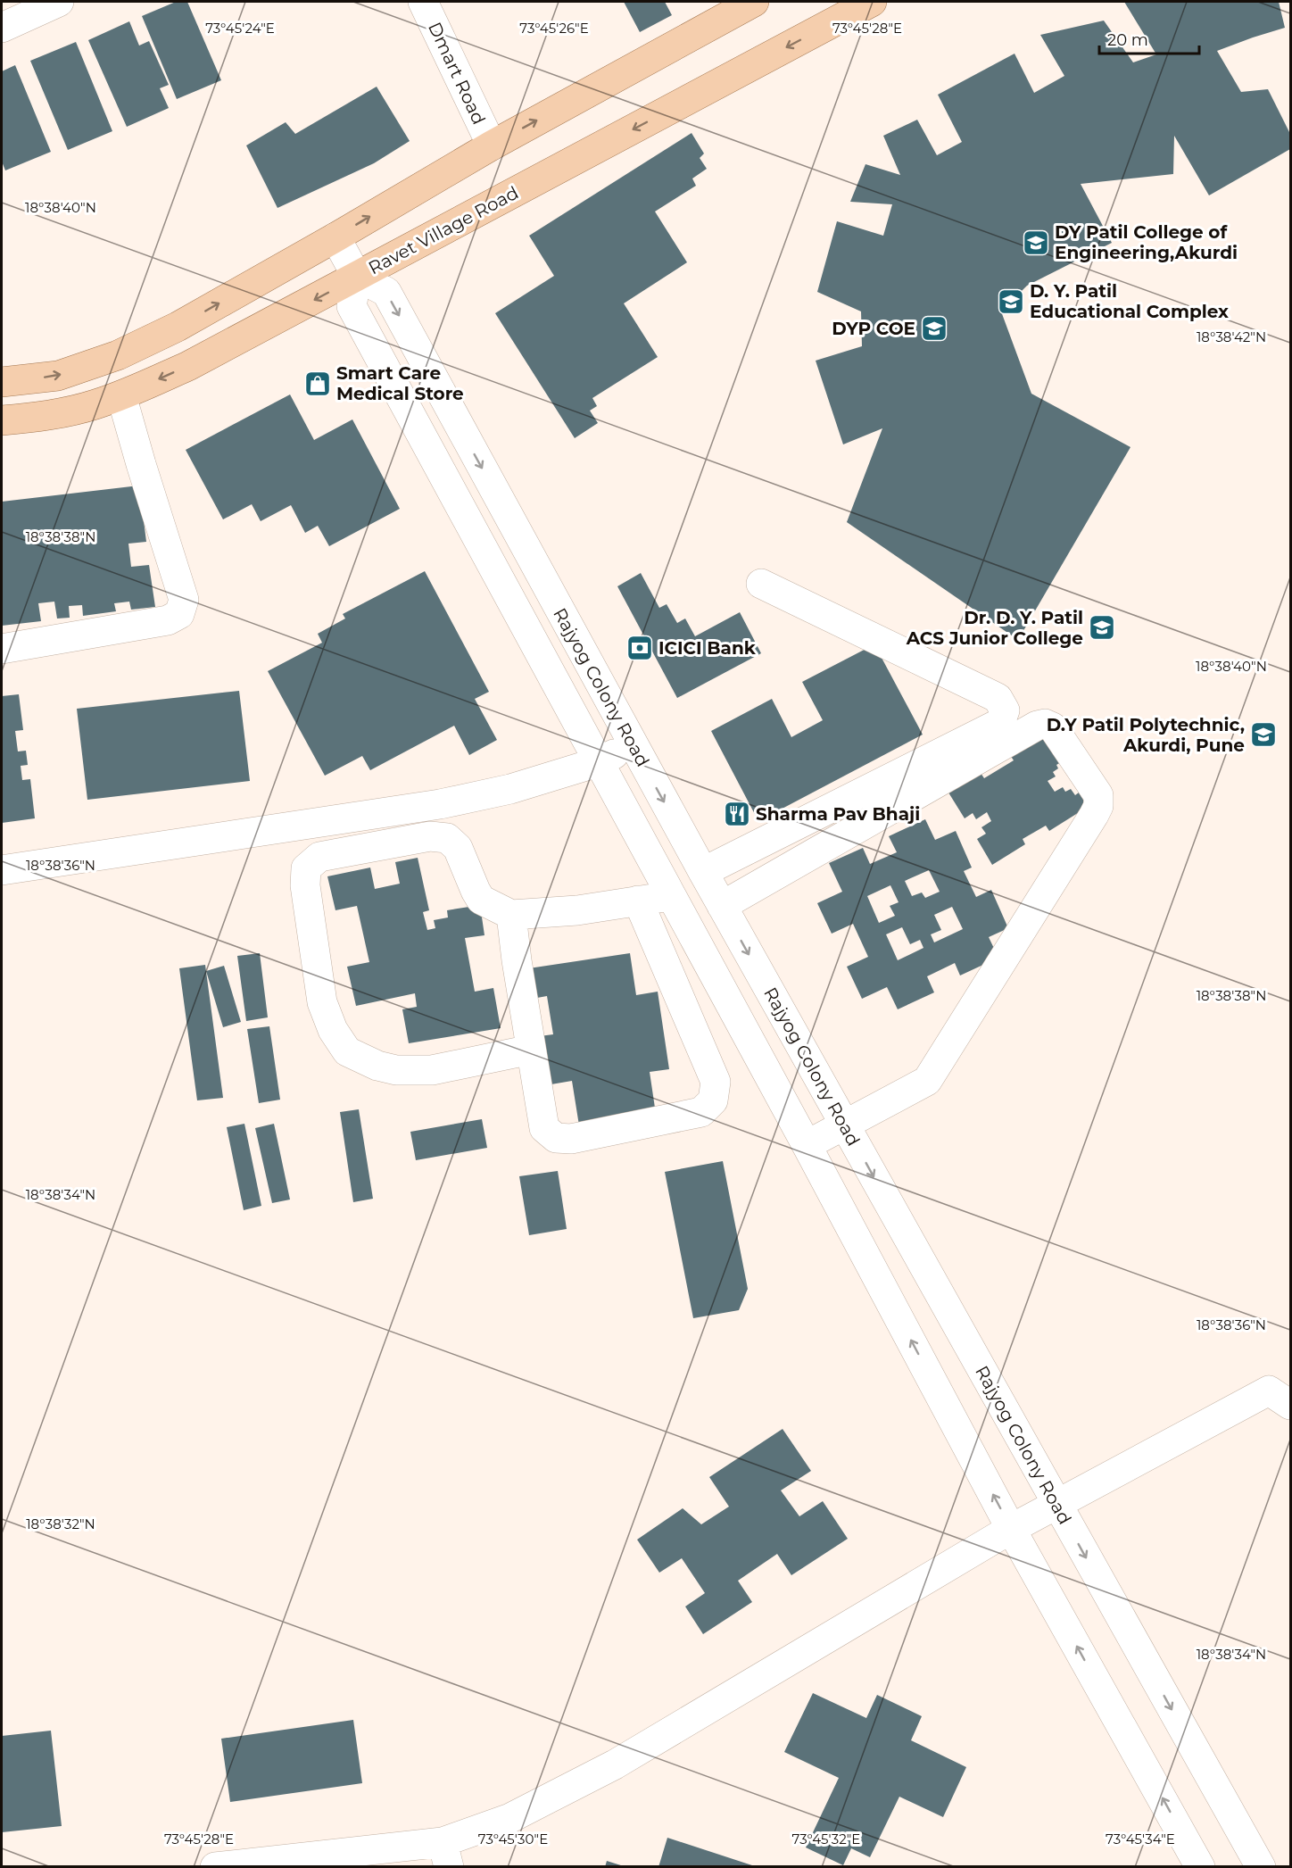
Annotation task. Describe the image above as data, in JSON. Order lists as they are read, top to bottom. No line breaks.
{"streets":{"main road":["Ravet Village Road"],"street":["Dmart Road","Rajyog Colony Road"]},"crossings":[["Ravet Village Road","Rajyog Colony Road"]],"places":{"school or university":["DY Patil College of Engineering,Akurdi","D. Y. Patil Educational Complex","DYP COE","Dr. D. Y. Patil ACS Junior College","D.Y Patil Polytechnic, Akurdi, Pune"],"shop":["Smart Care Medical Store"],"bank":["ICICI Bank"],"restaurant":["Sharma Pav Bhaji"]},"scale_bar":"20 m","coordinates":["73°45'24\"E","73°45'26\"E","73°45'28\"E","18°38'40\"N","18°38'42\"N","18°38'38\"N","18°38'36\"N","18°38'34\"N","18°38'32\"N","73°45'30\"E","73°45'32\"E","73°45'34\"E"]}
